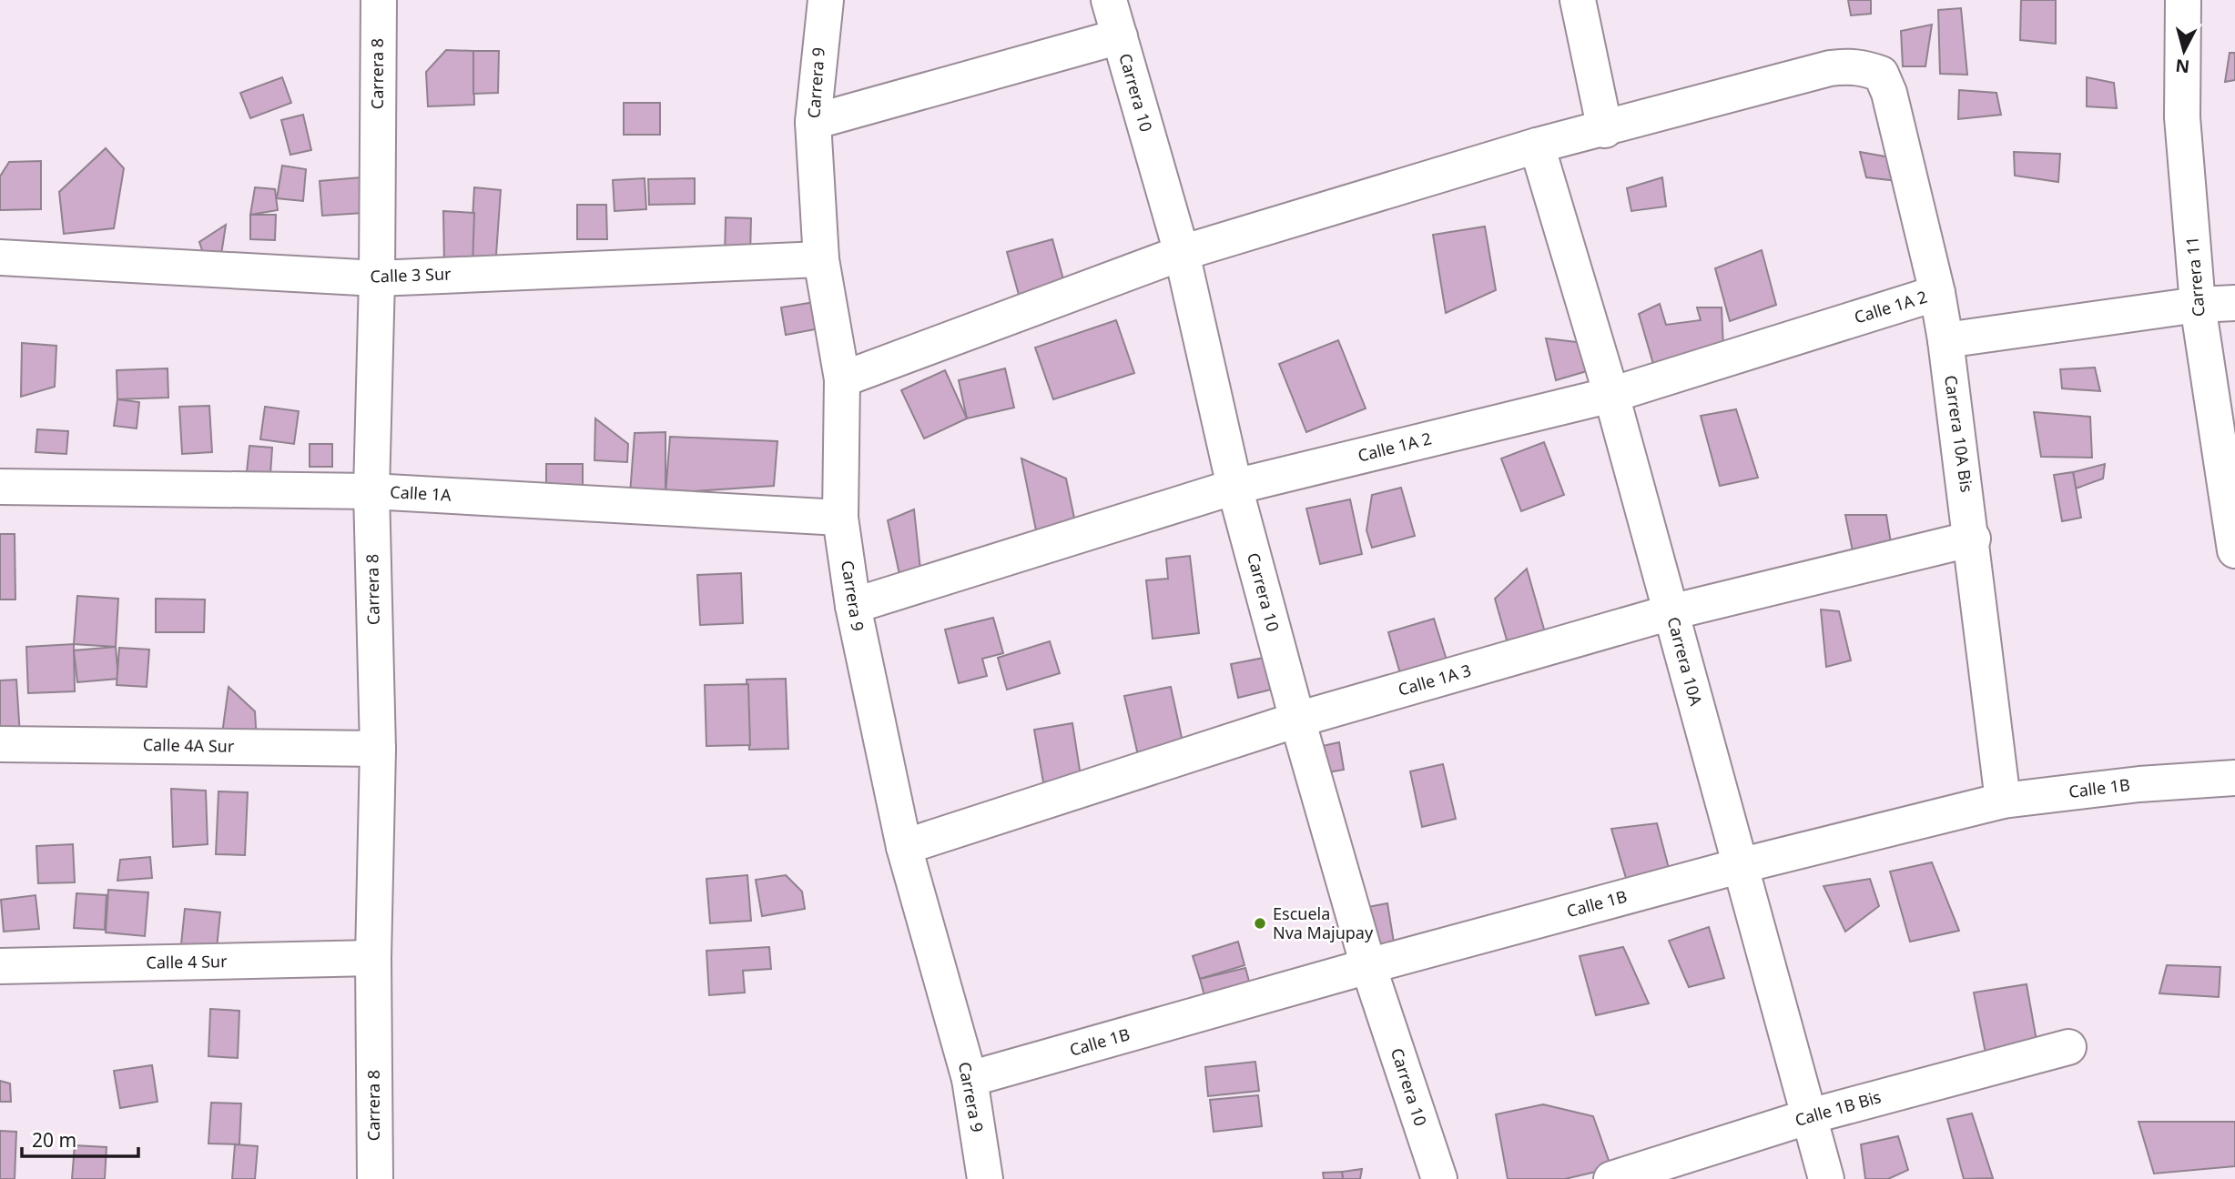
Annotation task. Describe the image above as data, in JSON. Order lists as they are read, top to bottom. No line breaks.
{"streets":{"street":["Carrera 8","Carrera 9","Carrera 10","Calle 3 Sur","Carrera 11","Calle 1A 2","Carrera 10A Bis","Calle 1A","Carrera 10A","Calle 1A 3","Calle 4A Sur","Calle 1B","Calle 4 Sur","Calle 1B Bis"]},"crossings":[["Carrera 8","Calle 3 Sur"],["Carrera 8","Calle 1A"],["Carrera 8","Calle 4A Sur"],["Carrera 8","Calle 4 Sur"],["Carrera 9","Calle 3 Sur"],["Carrera 9","Calle 1A 2"],["Carrera 9","Calle 1A"],["Carrera 9","Calle 1A 3"],["Carrera 9","Calle 1B"],["Carrera 10","Calle 1A 2"],["Carrera 10","Calle 1A 3"],["Carrera 10","Calle 1B"],["Calle 1A 2","Carrera 10A Bis"],["Calle 1A 2","Carrera 10A"],["Carrera 10A Bis","Calle 1A 3"],["Carrera 10A Bis","Calle 1B"],["Carrera 10A","Calle 1A 3"],["Carrera 10A","Calle 1B"],["Carrera 10A","Calle 1B Bis"]],"places":["Escuela Nva Majupay"],"scale_bar":"20 m","north":"bottom"}
